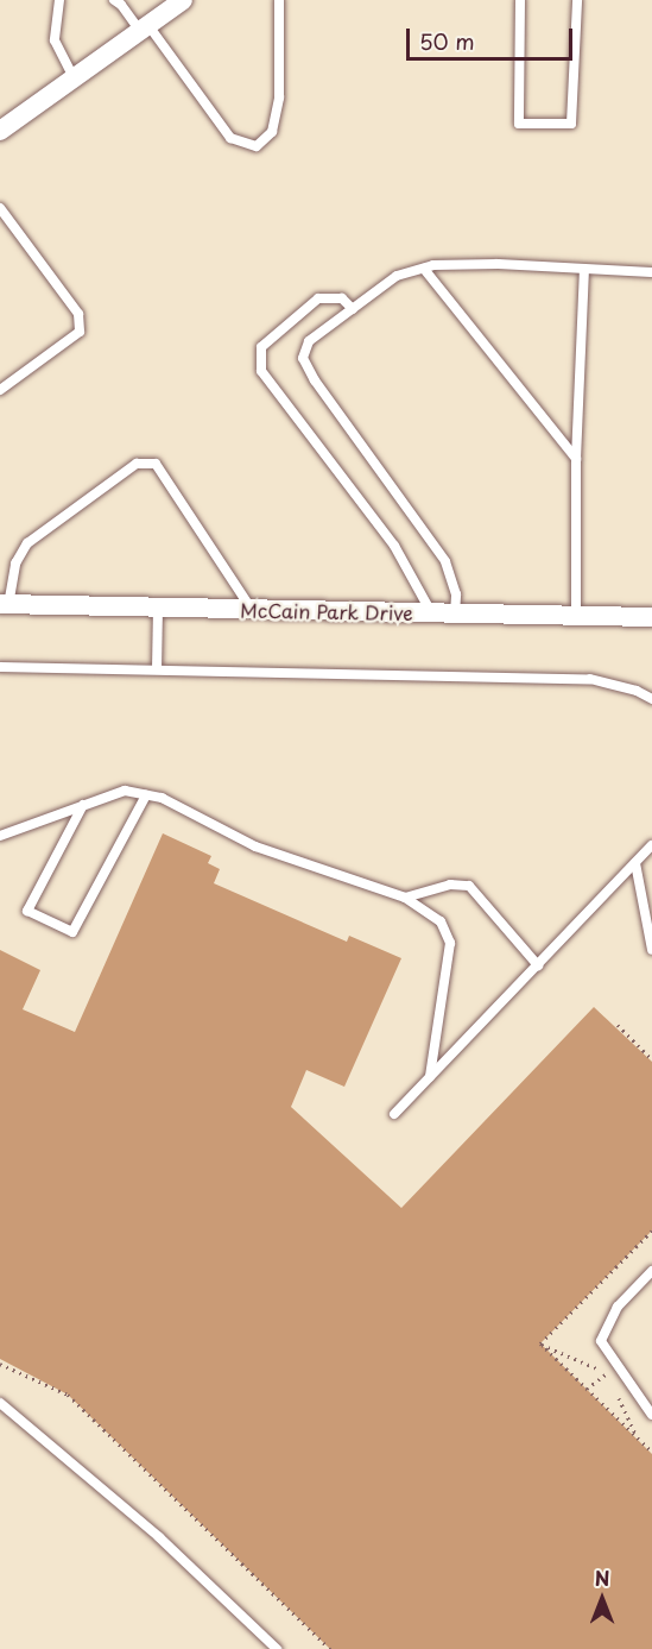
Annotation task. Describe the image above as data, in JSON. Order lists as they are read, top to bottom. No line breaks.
{"streets":{"street":["McCain Park Drive"]},"scale_bar":"50 m","north":"top"}
